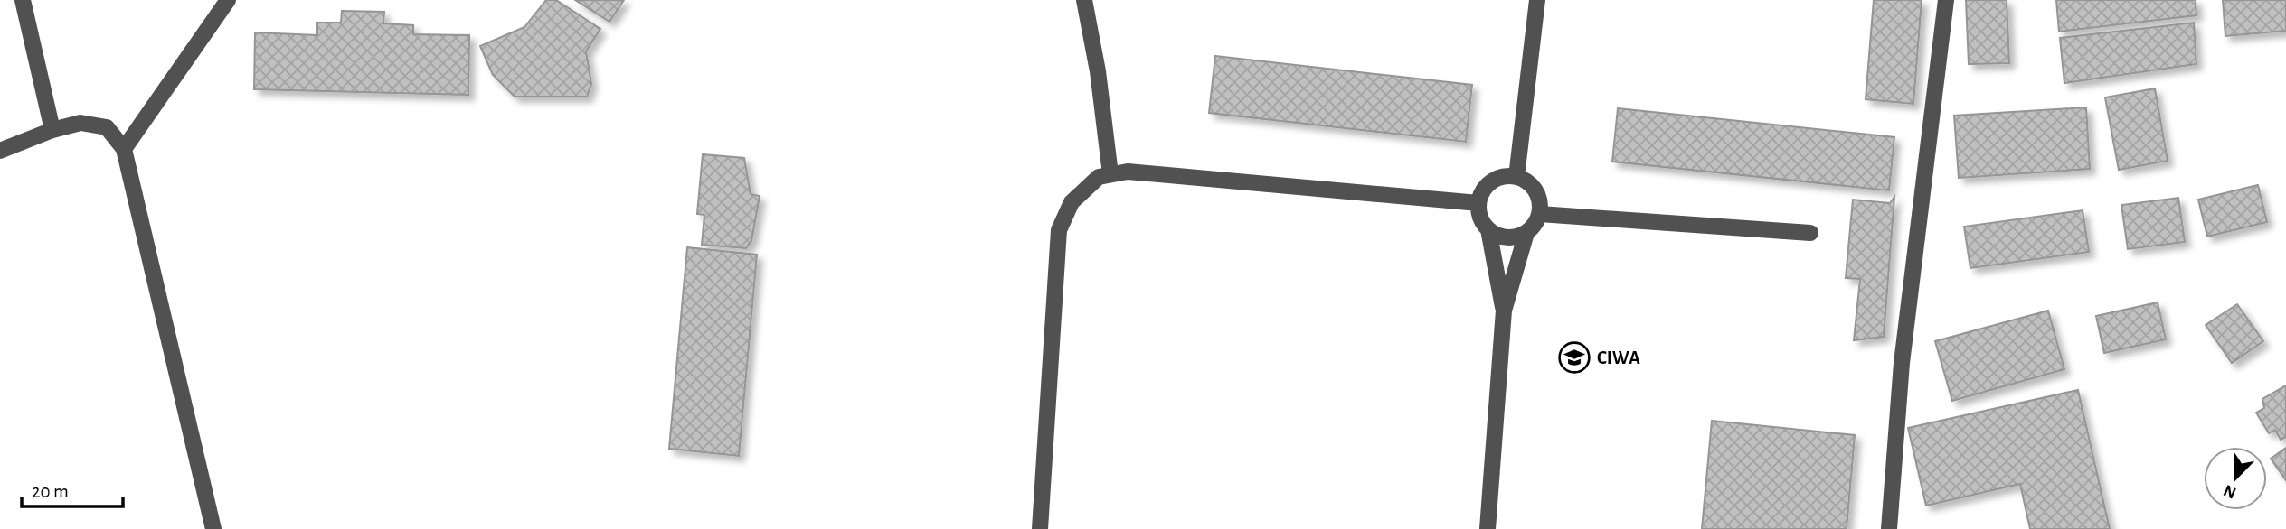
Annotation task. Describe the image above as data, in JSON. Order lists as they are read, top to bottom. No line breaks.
{"places":{"school or university":["CIWA"]},"scale_bar":"20 m","north":"bottom left"}
